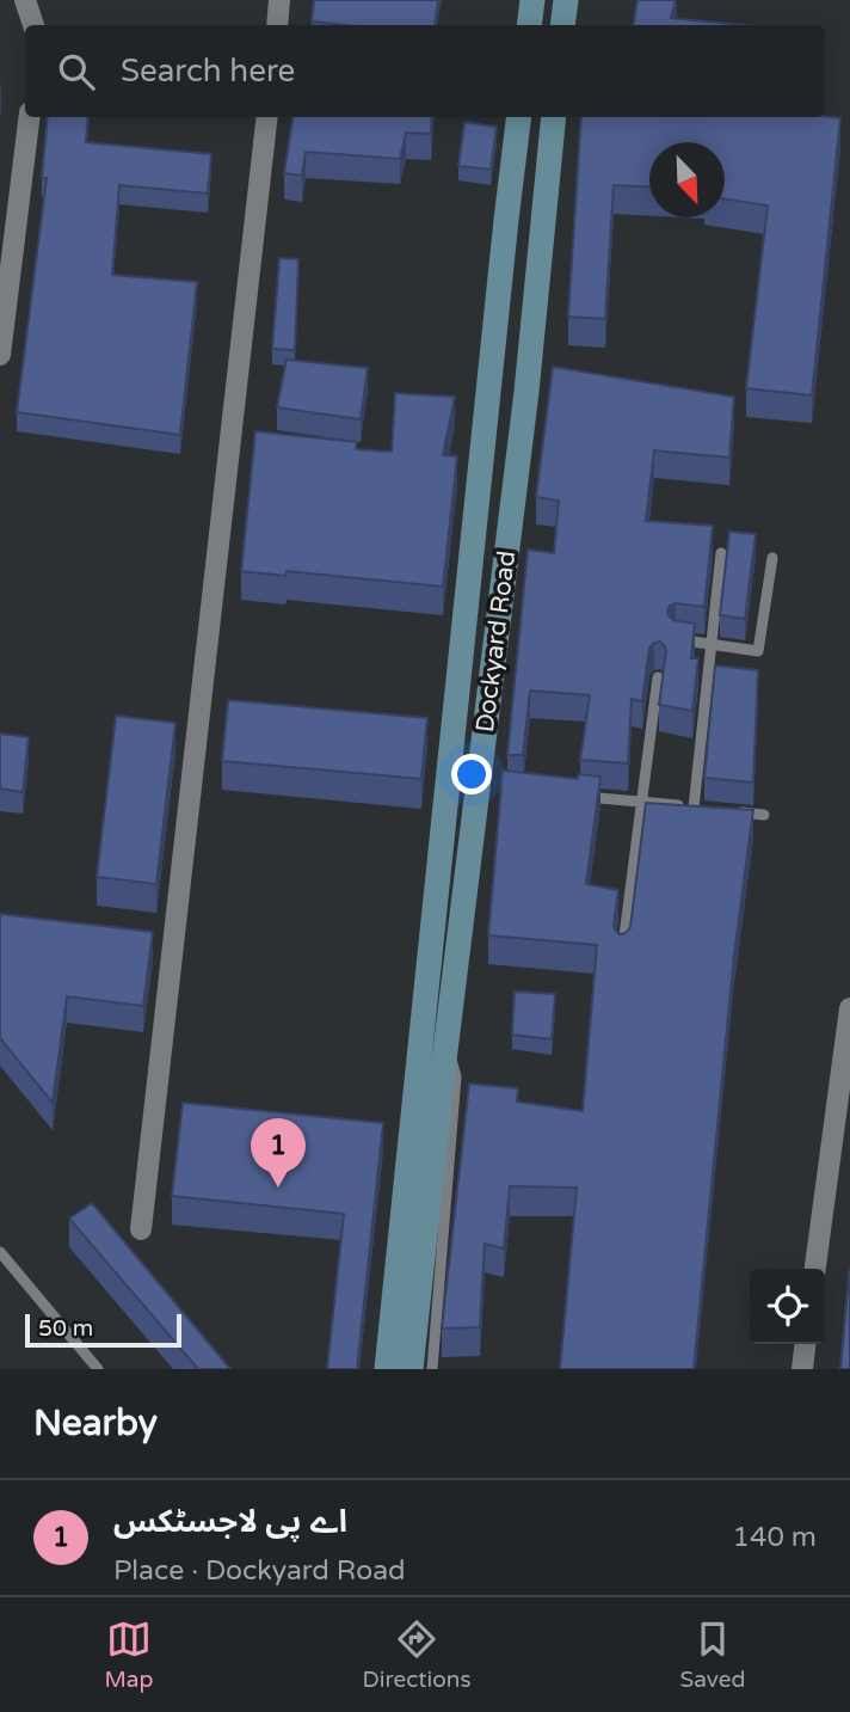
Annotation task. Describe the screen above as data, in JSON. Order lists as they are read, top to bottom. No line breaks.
{"streets":{"street":["Dockyard Road"]},"scale_bar":"50 m","north":"bottom right","page":{"search":"Search here","pins":"1","scale":"50 m","heading":"Nearby","list":[{"mark":"1","name":"اے پی لاجسٹکس","note":"Place · Dockyard Road","value":"140 m"}],"nav":["Map","Directions","Saved"]}}
